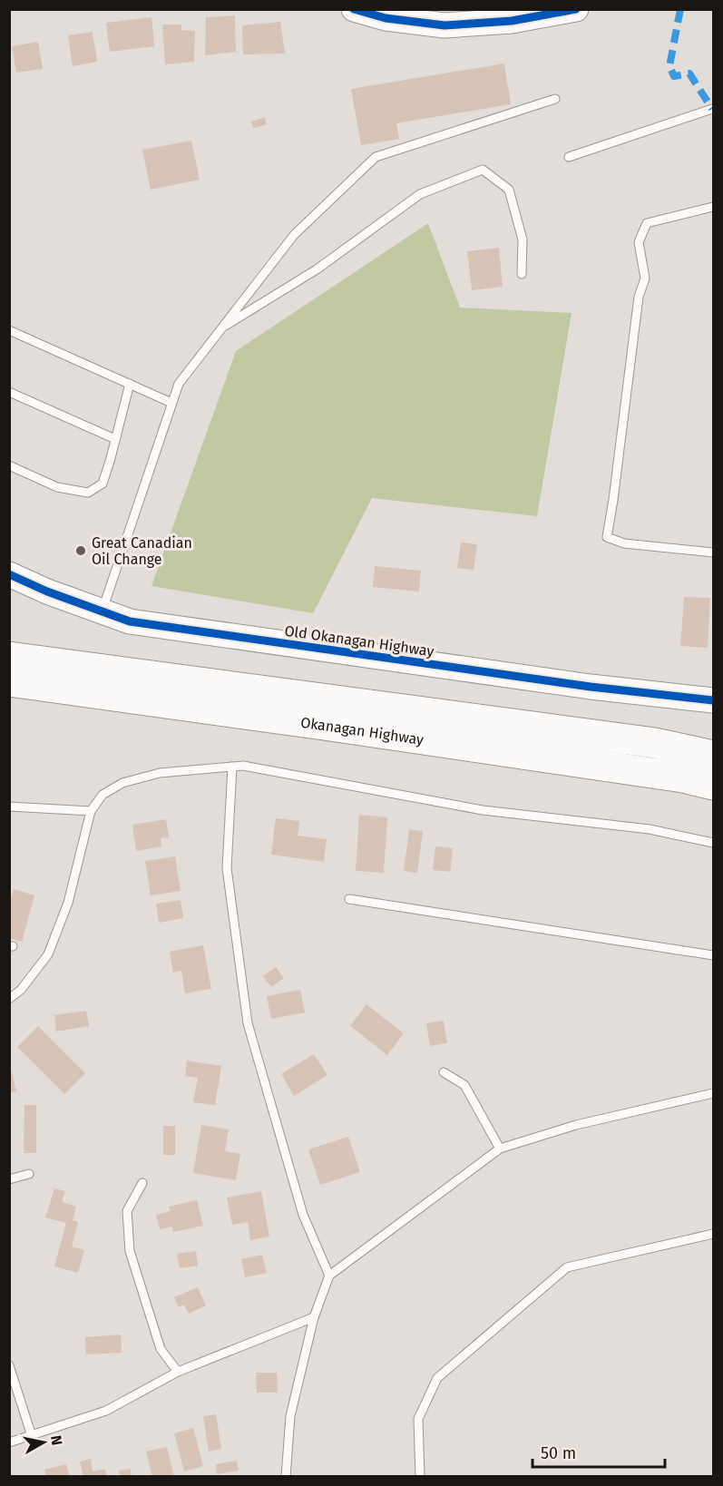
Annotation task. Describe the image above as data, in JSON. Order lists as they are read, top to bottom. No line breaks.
{"streets":{"highway":["Okanagan Highway"],"street":["Old Okanagan Highway"]},"places":["Great Canadian Oil Change"],"scale_bar":"50 m","north":"right"}
